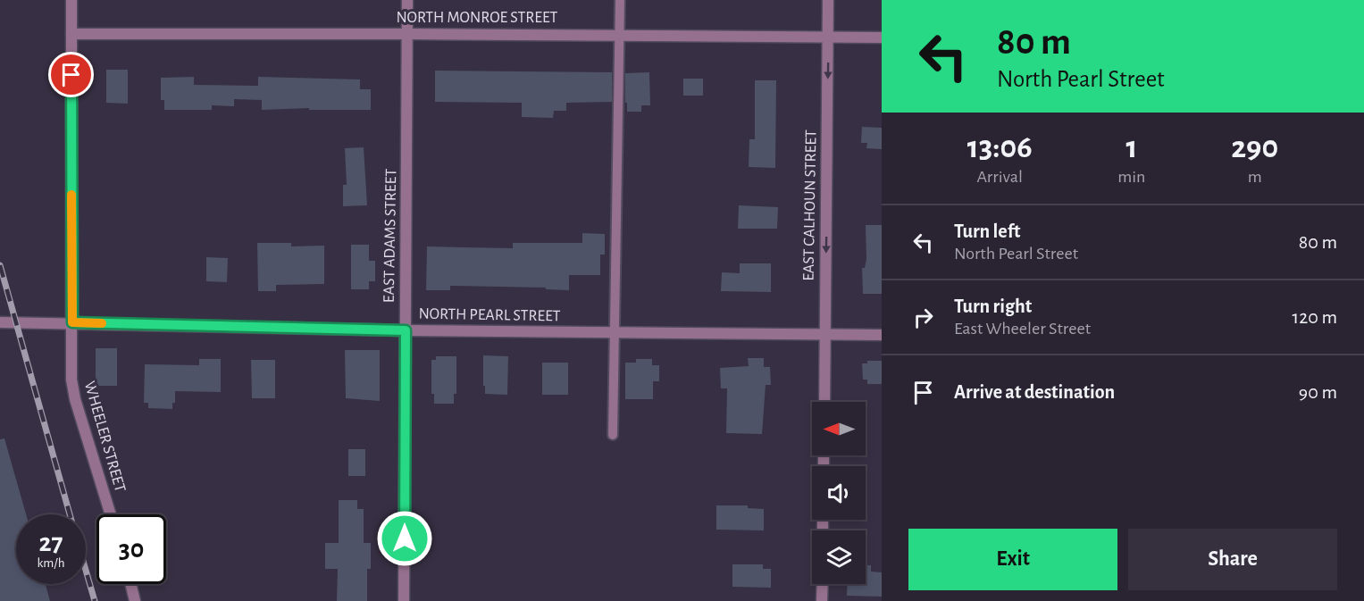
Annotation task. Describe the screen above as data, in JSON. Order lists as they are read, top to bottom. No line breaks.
{"streets":{"street":["NORTH MONROE STREET","EAST CALHOUN STREET","EAST ADAMS STREET","NORTH PEARL STREET","WHEELER STREET"]},"crossings":[["NORTH MONROE STREET","EAST CALHOUN STREET"],["NORTH MONROE STREET","EAST ADAMS STREET"],["NORTH MONROE STREET","WHEELER STREET"],["EAST CALHOUN STREET","NORTH PEARL STREET"],["EAST ADAMS STREET","NORTH PEARL STREET"],["NORTH PEARL STREET","WHEELER STREET"]],"one_way":["EAST CALHOUN STREET"],"north":"left","page":{"turn":["80 m","North Pearl Street"],"eta":["13:06","Arrival","1","min","290","m"],"list":[{"name":"Turn left","note":"North Pearl Street","value":"80 m"},{"name":"Turn right","note":"East Wheeler Street","value":"120 m"},{"name":"Arrive at destination","value":"90 m"}],"speed":"27 km/h","limit":"30","buttons":["Exit","Share"]}}
